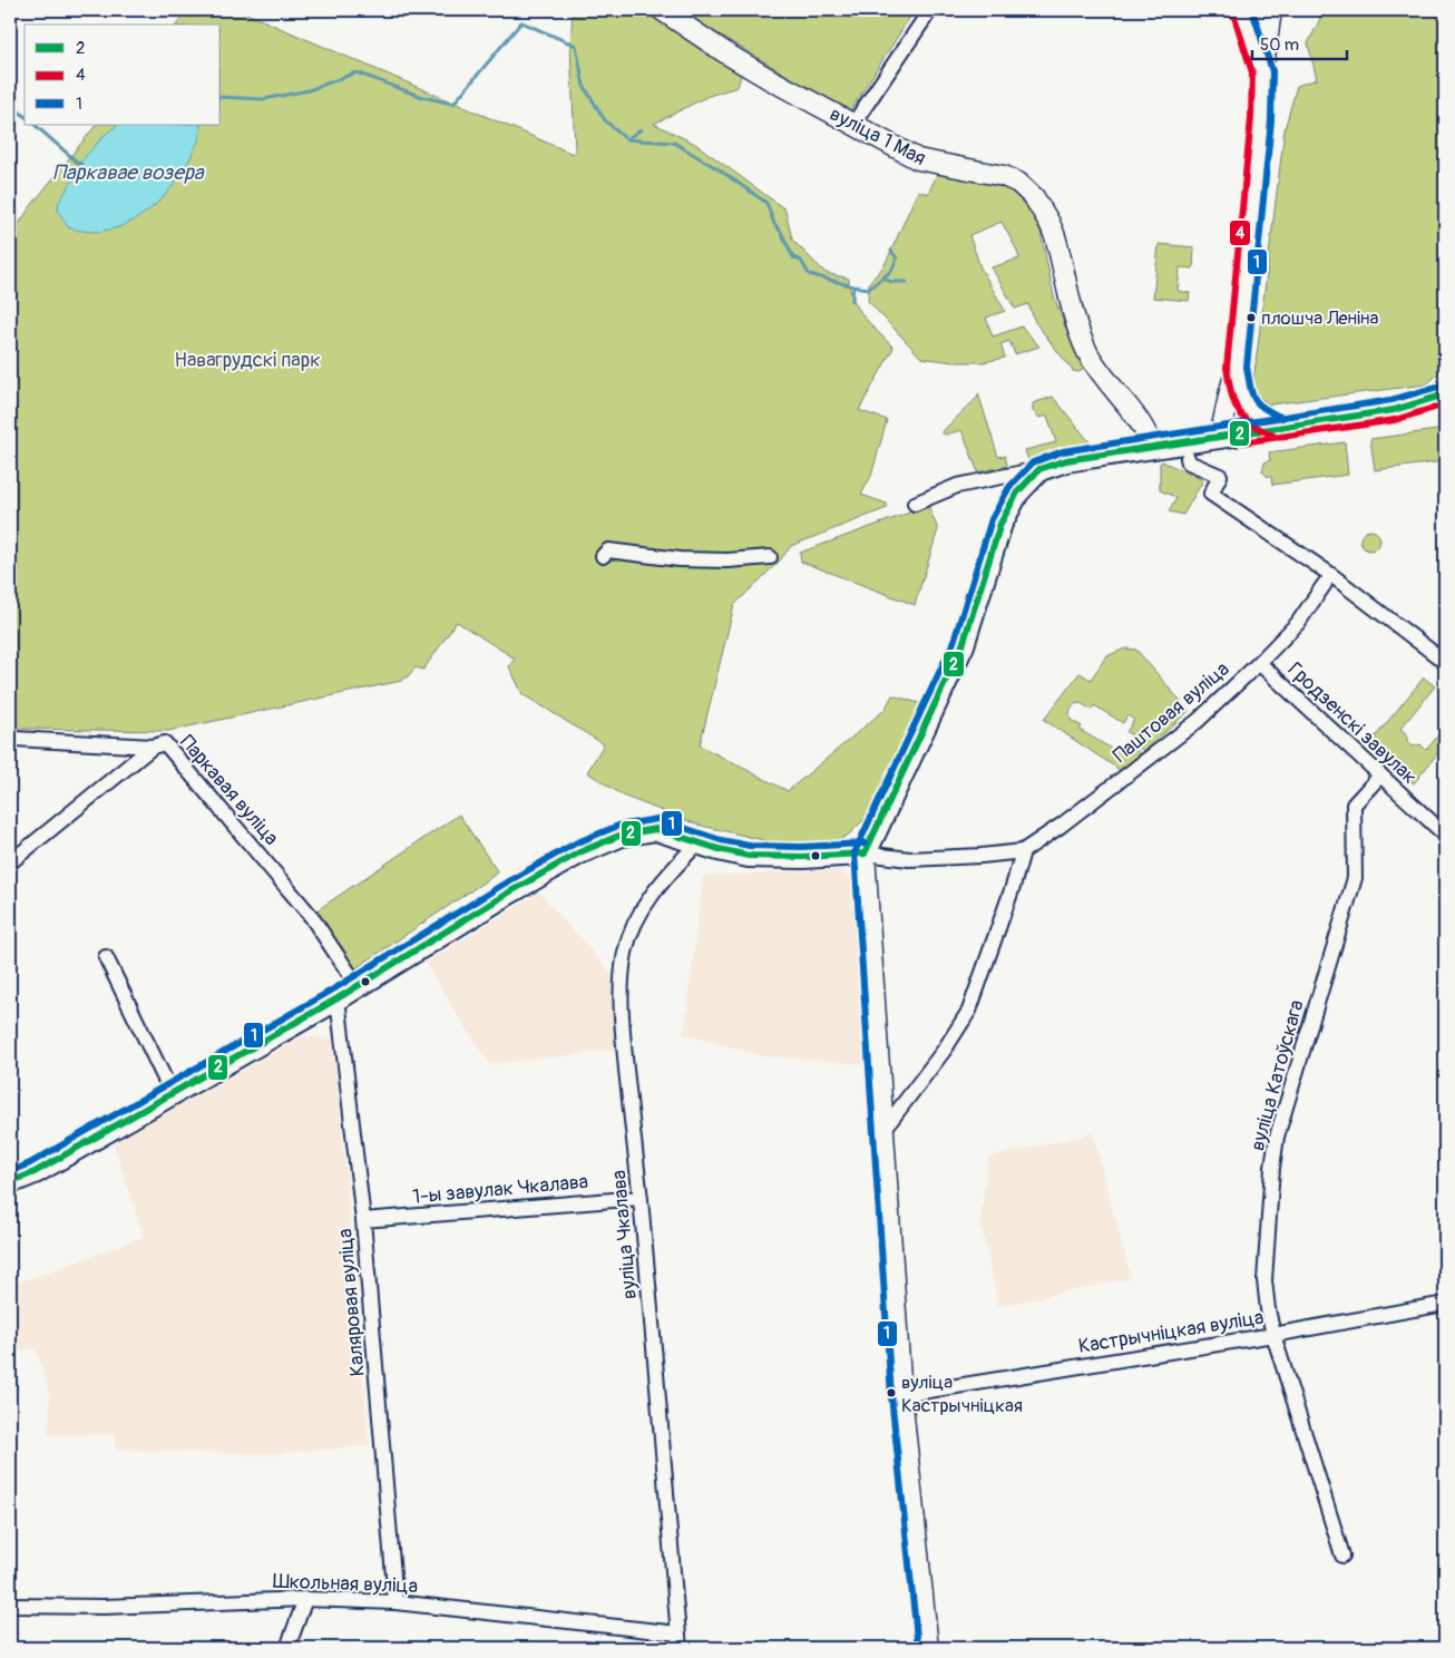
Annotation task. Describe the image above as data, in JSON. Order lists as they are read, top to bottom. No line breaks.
{"streets":{"street":["вуліца 1 Мая","Паштовая вуліца","Гродзенскі завулак","Паркавая вуліца","вуліца Катоўскага","1-ы завулак Чкалава","вуліца Чкалава","Каляровая вуліца","Кастрычніцкая вуліца","Школьная вуліца"]},"crossings":[["Паштовая вуліца","Гродзенскі завулак"],["Гродзенскі завулак","вуліца Катоўскага"],["вуліца Катоўскага","Кастрычніцкая вуліца"],["1-ы завулак Чкалава","вуліца Чкалава"],["1-ы завулак Чкалава","Каляровая вуліца"],["вуліца Чкалава","Школьная вуліца"],["Каляровая вуліца","Школьная вуліца"]],"water":["Паркавае возера"],"parks":["Навагрудскі парк"],"places":["плошча Леніна","вуліца Кастрычніцкая"],"lines":["transit line 1","transit line 4","transit line 2"],"legend":["2","4","1"],"scale_bar":"50 m"}
